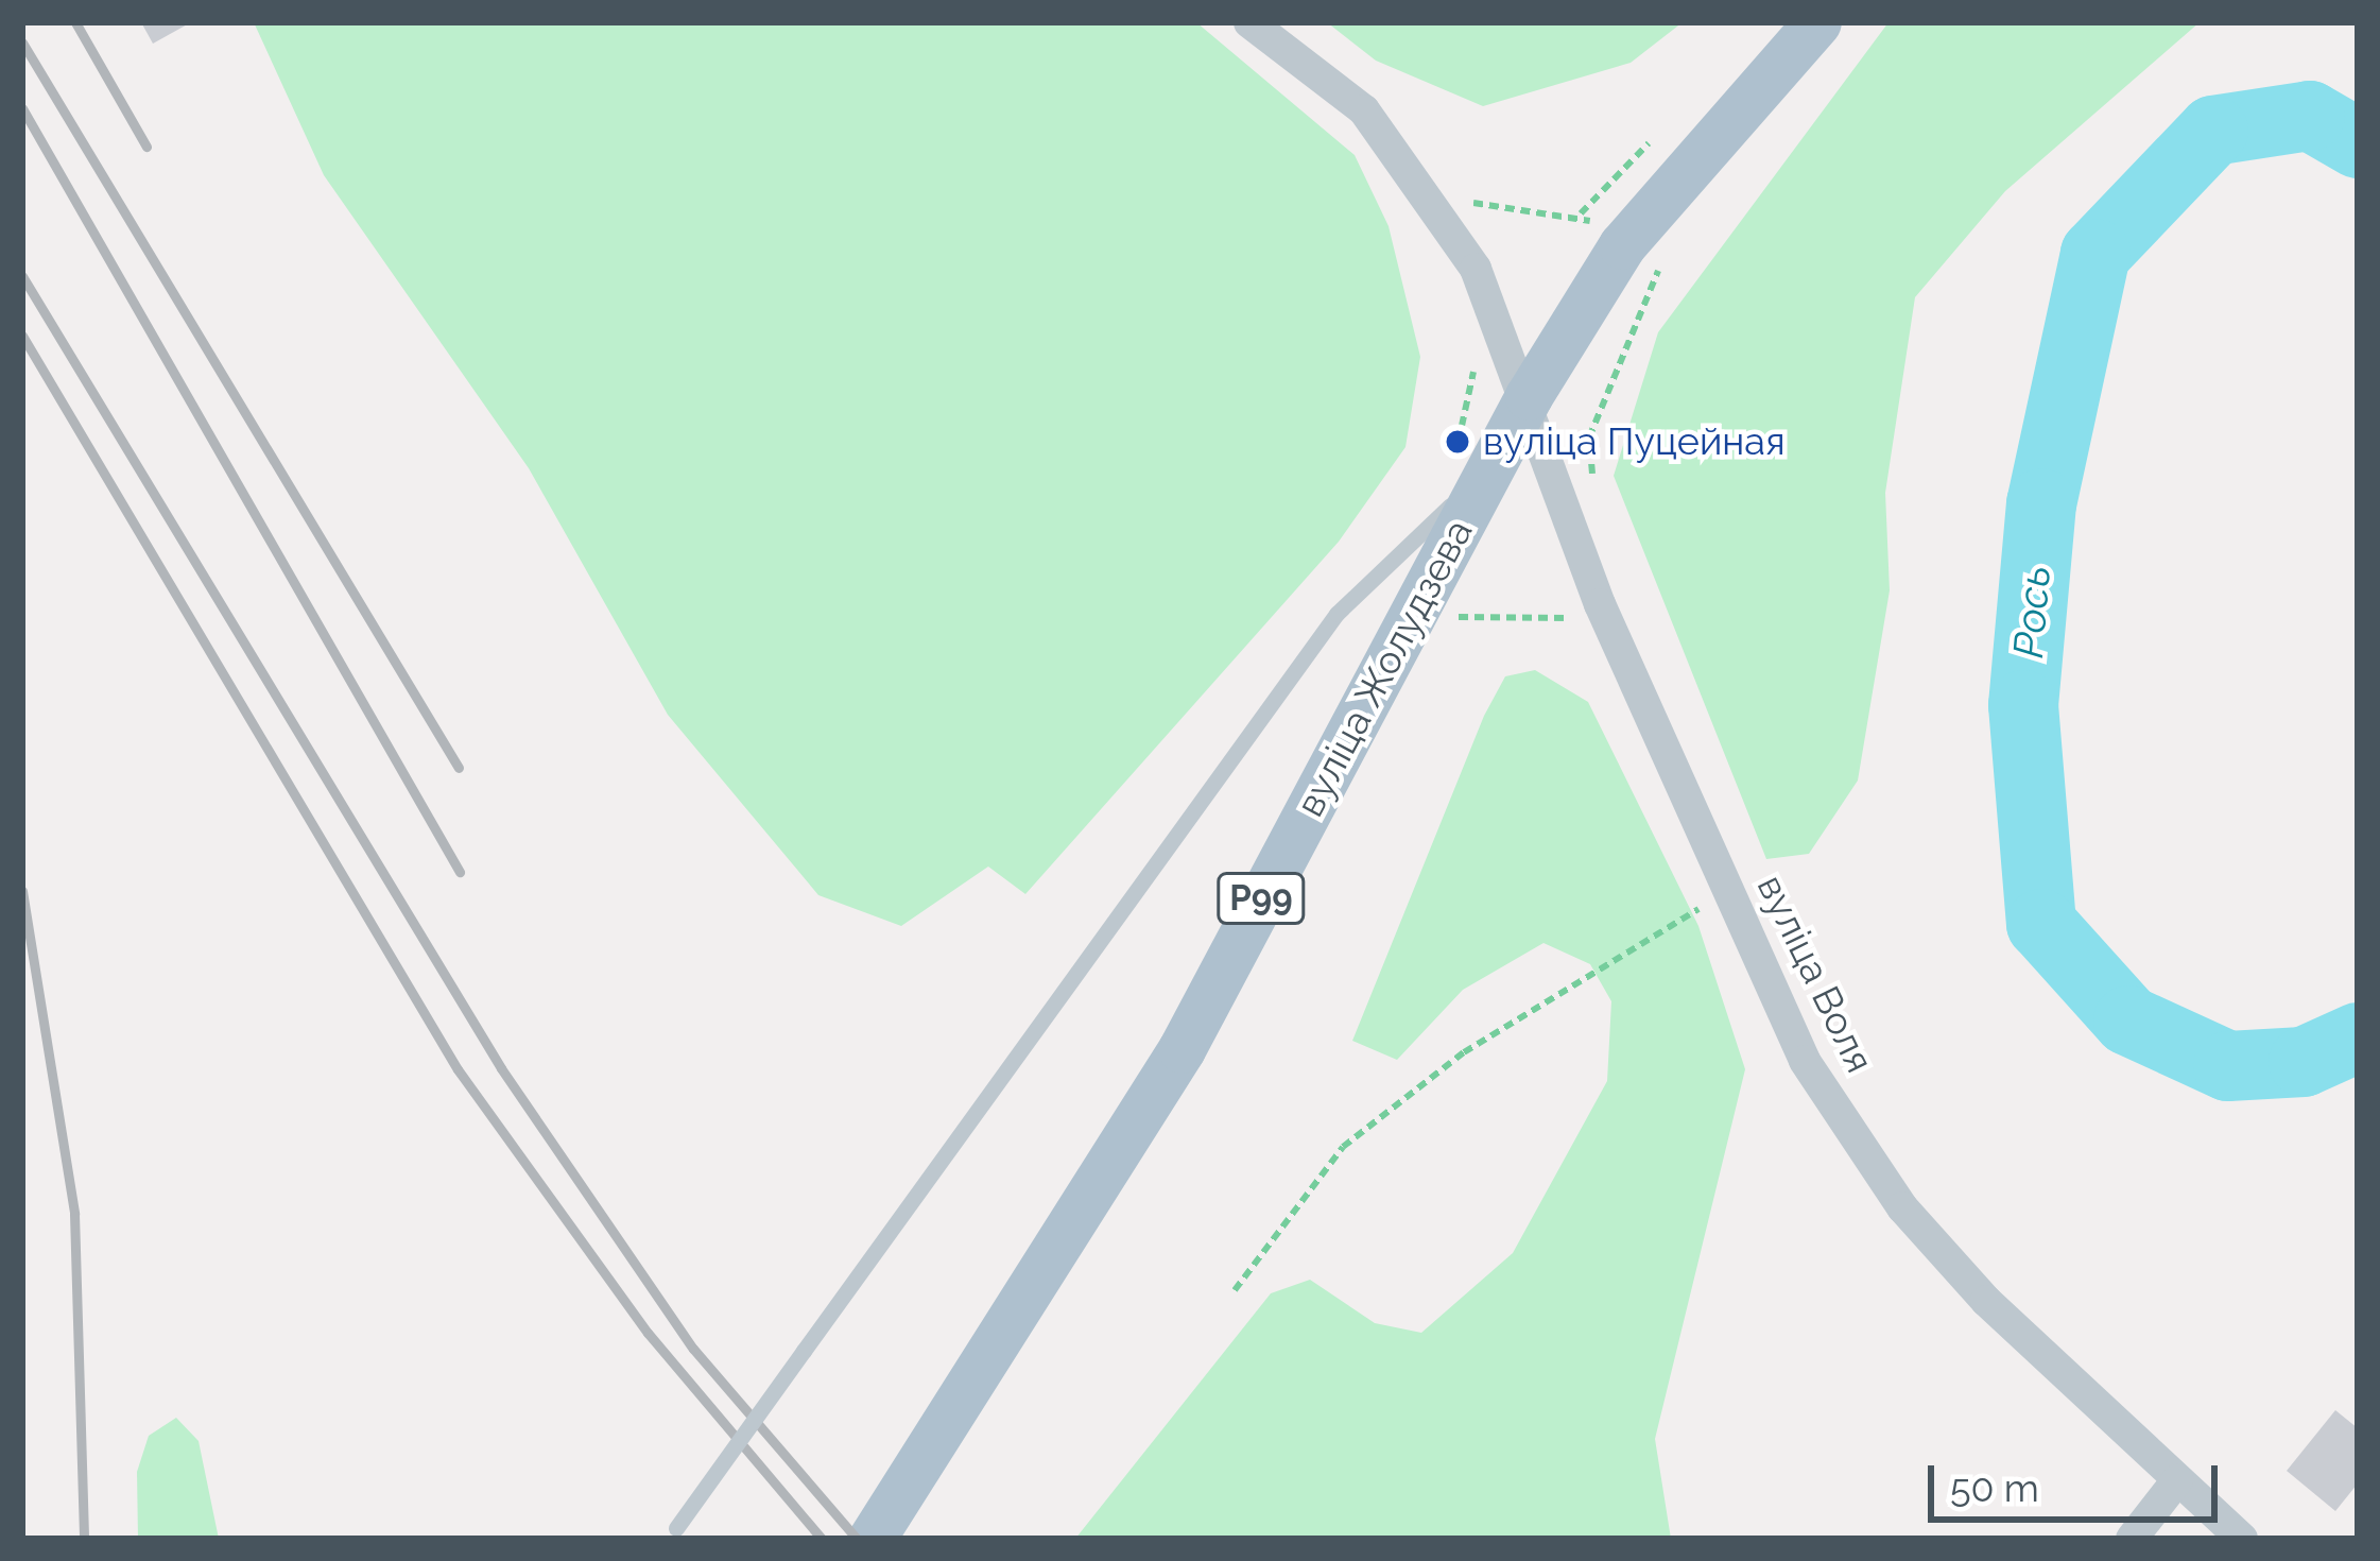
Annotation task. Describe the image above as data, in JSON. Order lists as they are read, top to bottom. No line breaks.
{"streets":{"main road":["вуліца Жолудзева","Р99"],"street":["вуліца Воля"]},"crossings":[["вуліца Жолудзева","вуліца Воля"]],"water":["Рось"],"places":["вуліца Пуцейная"],"scale_bar":"50 m"}
